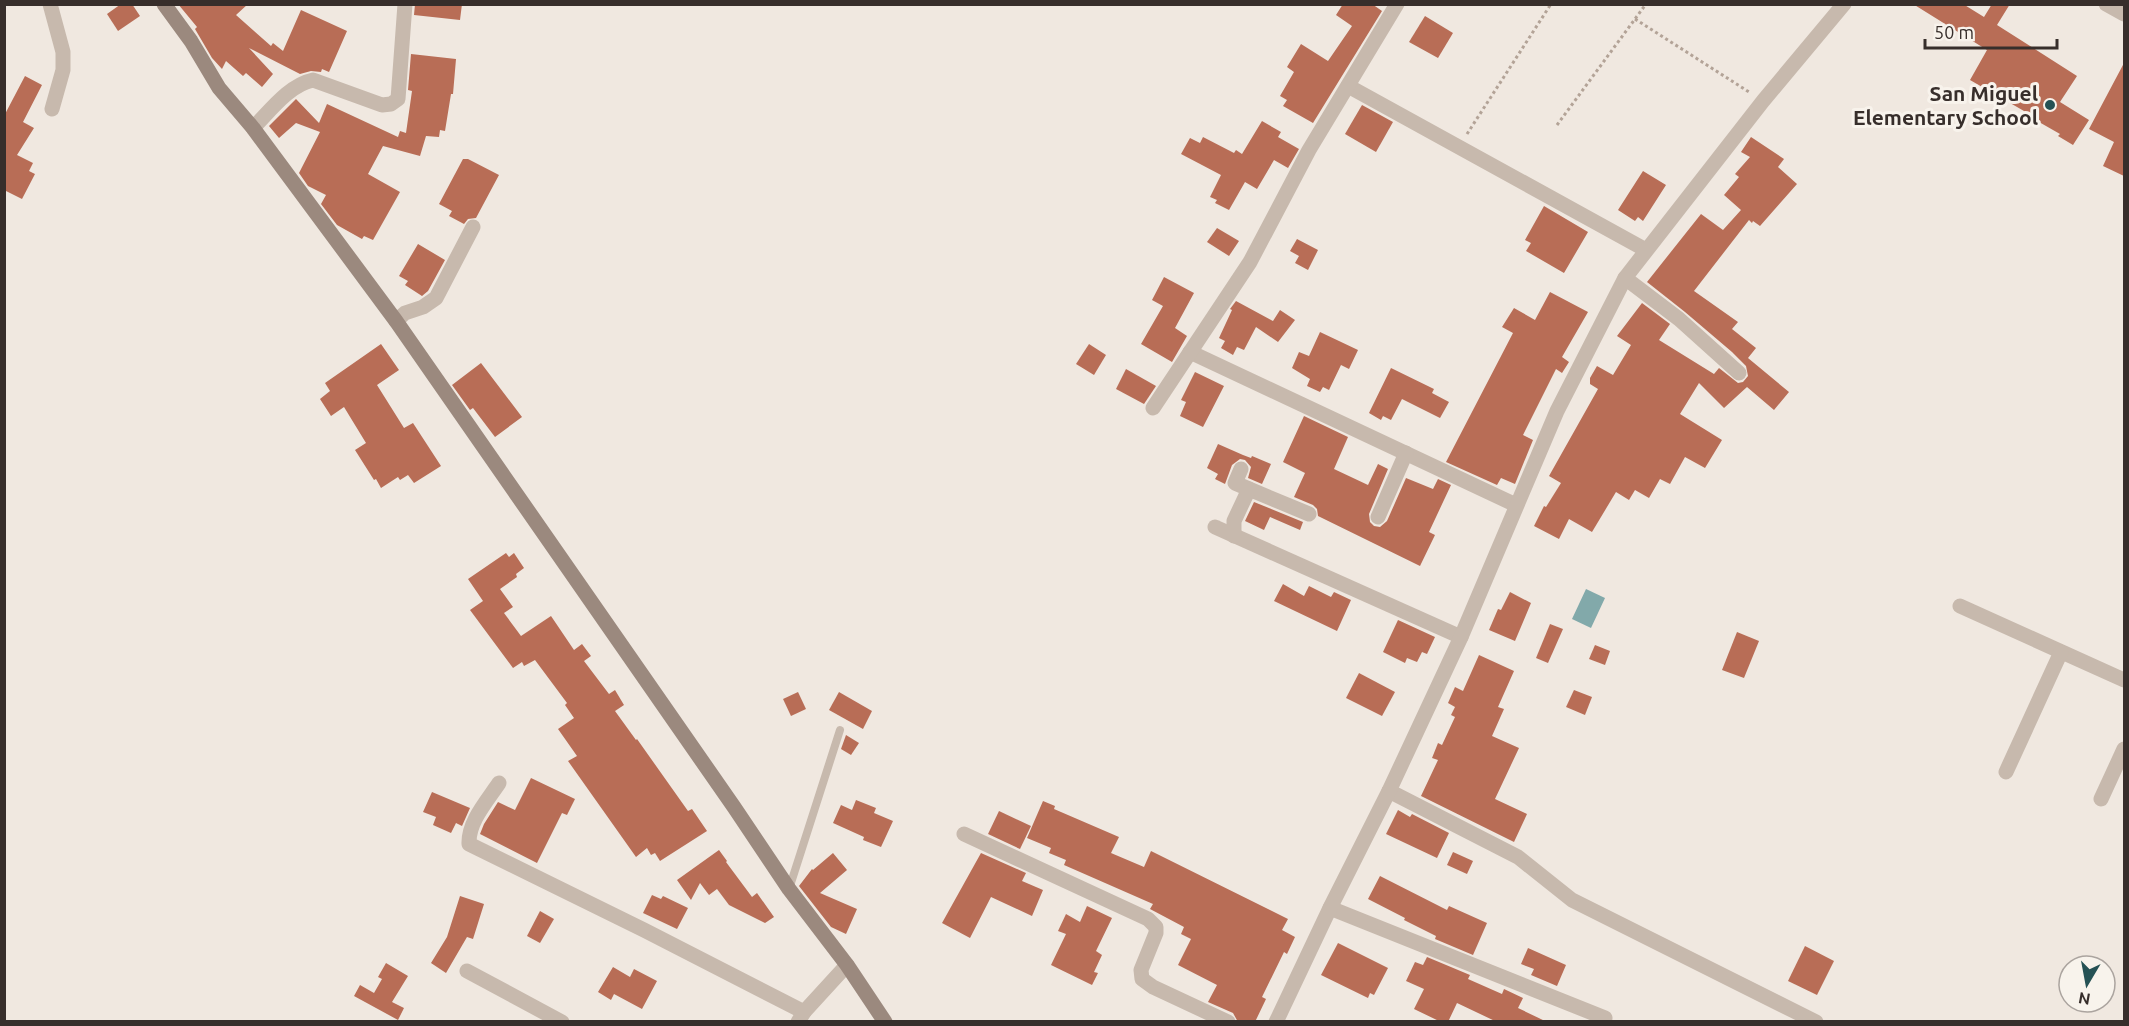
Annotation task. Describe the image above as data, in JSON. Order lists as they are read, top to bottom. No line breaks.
{"places":["San Miguel Elementary School"],"scale_bar":"50 m","north":"bottom"}
